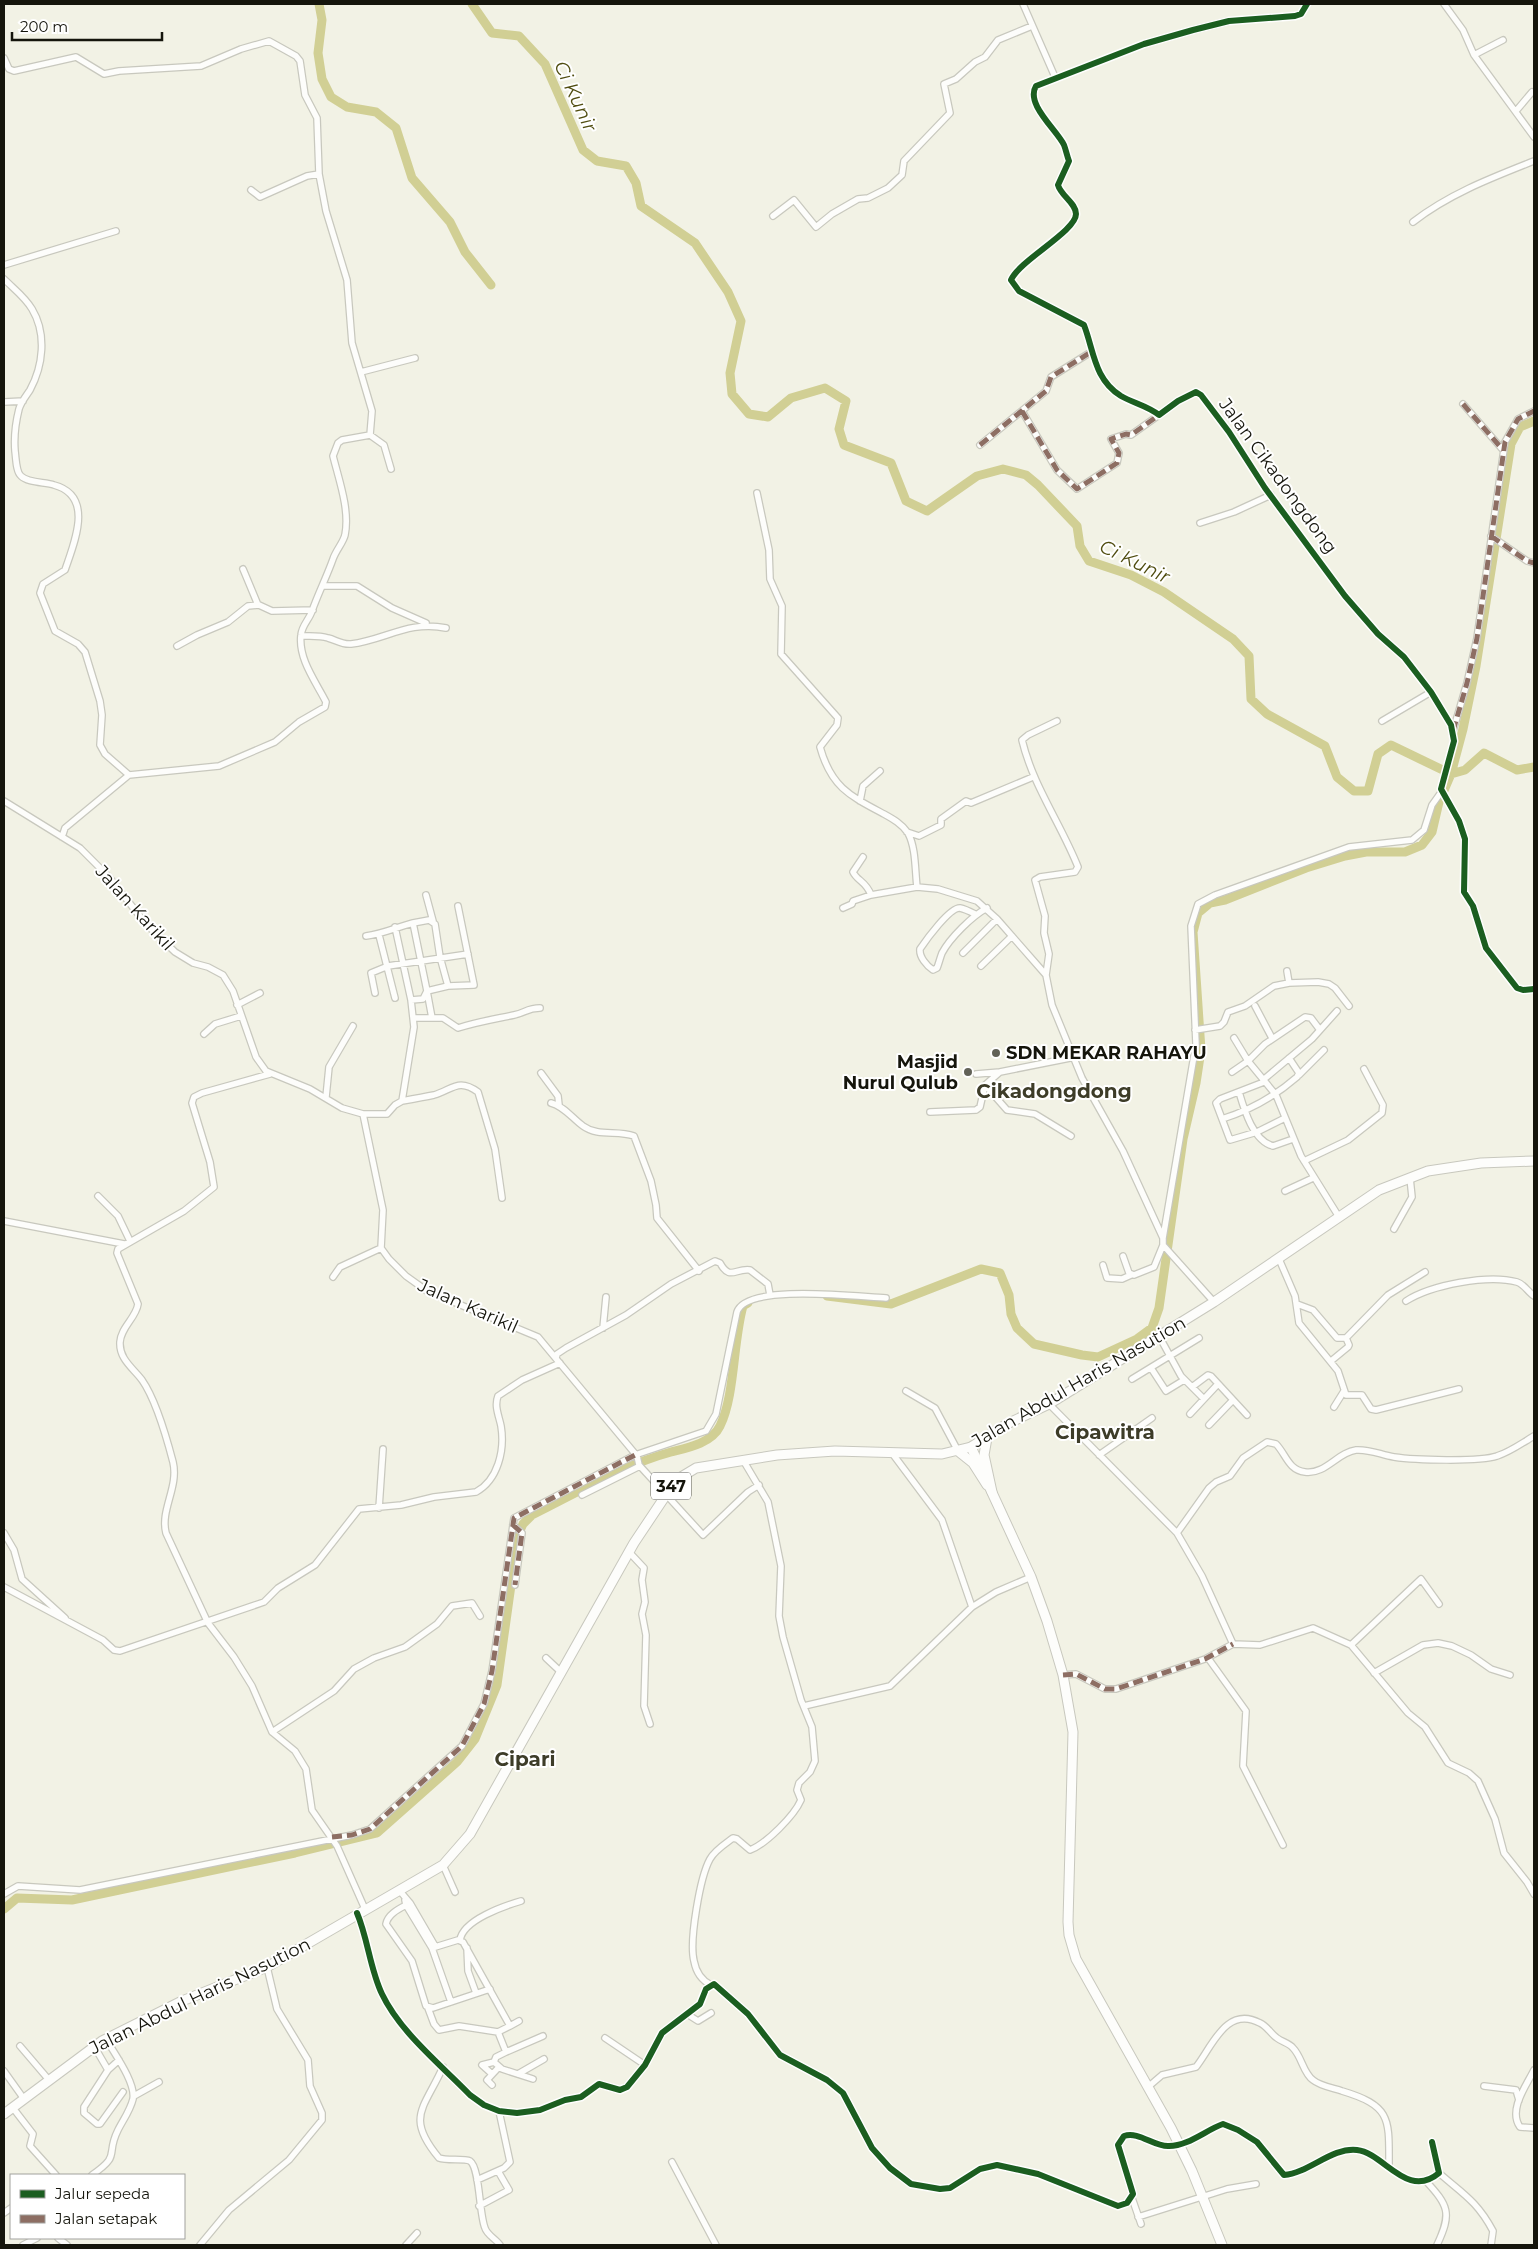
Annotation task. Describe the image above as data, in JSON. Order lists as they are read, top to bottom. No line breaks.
{"streets":{"main road":["Jalan Abdul Haris Nasution","347"],"street":["Jalan Cikadongdong","Jalan Karikil"]},"districts":["Cikadongdong","Cipawitra","Cipari"],"water":["Ci Kunir"],"places":["SDN MEKAR RAHAYU","Masjid Nurul Qulub"],"legend":["Jalur sepeda","Jalan setapak"],"scale_bar":"200 m"}
